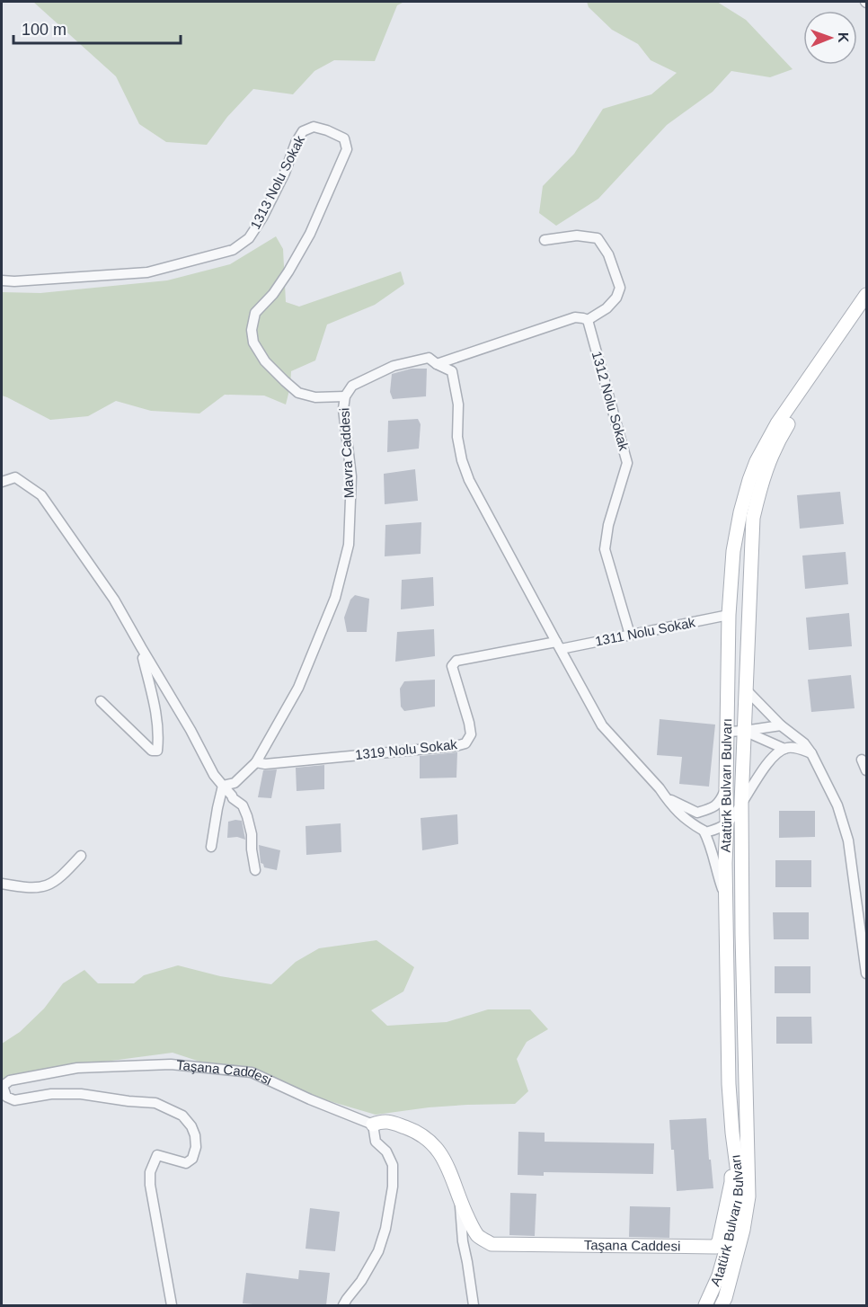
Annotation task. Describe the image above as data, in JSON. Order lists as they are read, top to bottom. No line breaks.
{"streets":{"street":["1313 Nolu Sokak","1312 Nolu Sokak","Mavra Caddesi","1311 Nolu Sokak","1319 Nolu Sokak","Atatürk Bulvarı Bulvarı","Taşana Caddesi"]},"crossings":[["1313 Nolu Sokak","Mavra Caddesi"],["1312 Nolu Sokak","1311 Nolu Sokak"],["Mavra Caddesi","1319 Nolu Sokak"],["1311 Nolu Sokak","1319 Nolu Sokak"],["1311 Nolu Sokak","Atatürk Bulvarı Bulvarı"],["Atatürk Bulvarı Bulvarı","Taşana Caddesi"]],"scale_bar":"100 m","north":"right"}
